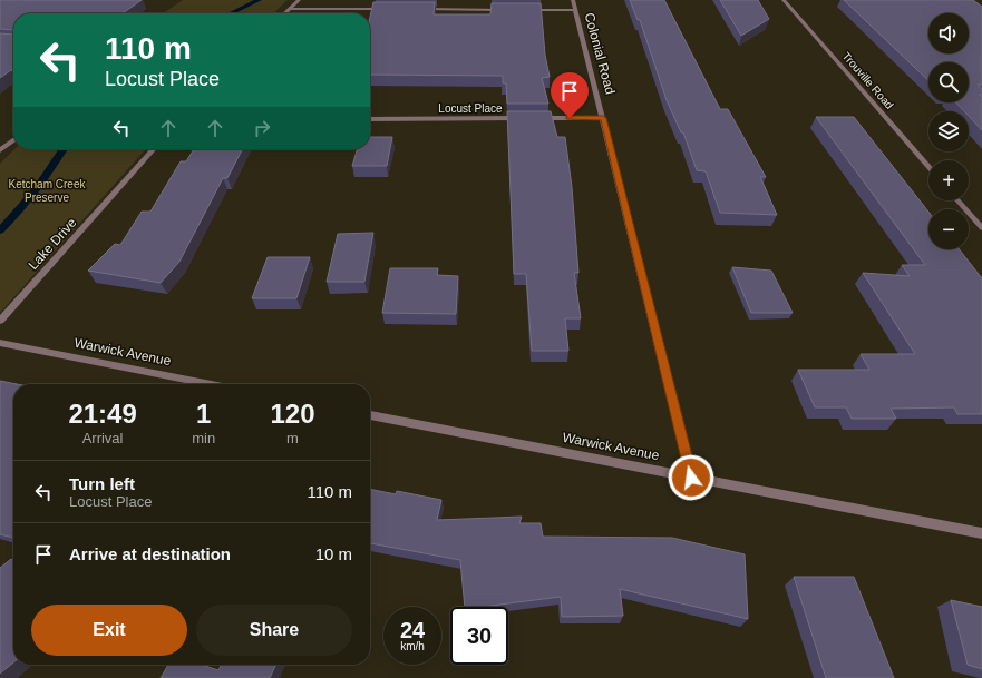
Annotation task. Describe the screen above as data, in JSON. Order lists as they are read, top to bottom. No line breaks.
{"streets":{"street":["Colonial Road","Trouville Road","Locust Place","Lake Drive","Warwick Avenue"]},"crossings":[["Colonial Road","Warwick Avenue"]],"parks":["Ketcham Creek Preserve"],"page":{"map_buttons":["+","−"],"turn":["110 m","Locust Place"],"eta":["21:49","Arrival","1","min","120","m"],"list":[{"name":"Turn left","note":"Locust Place","value":"110 m"},{"name":"Arrive at destination","value":"10 m"}],"buttons":["Exit","Share"],"speed":"24 km/h","limit":"30"}}
